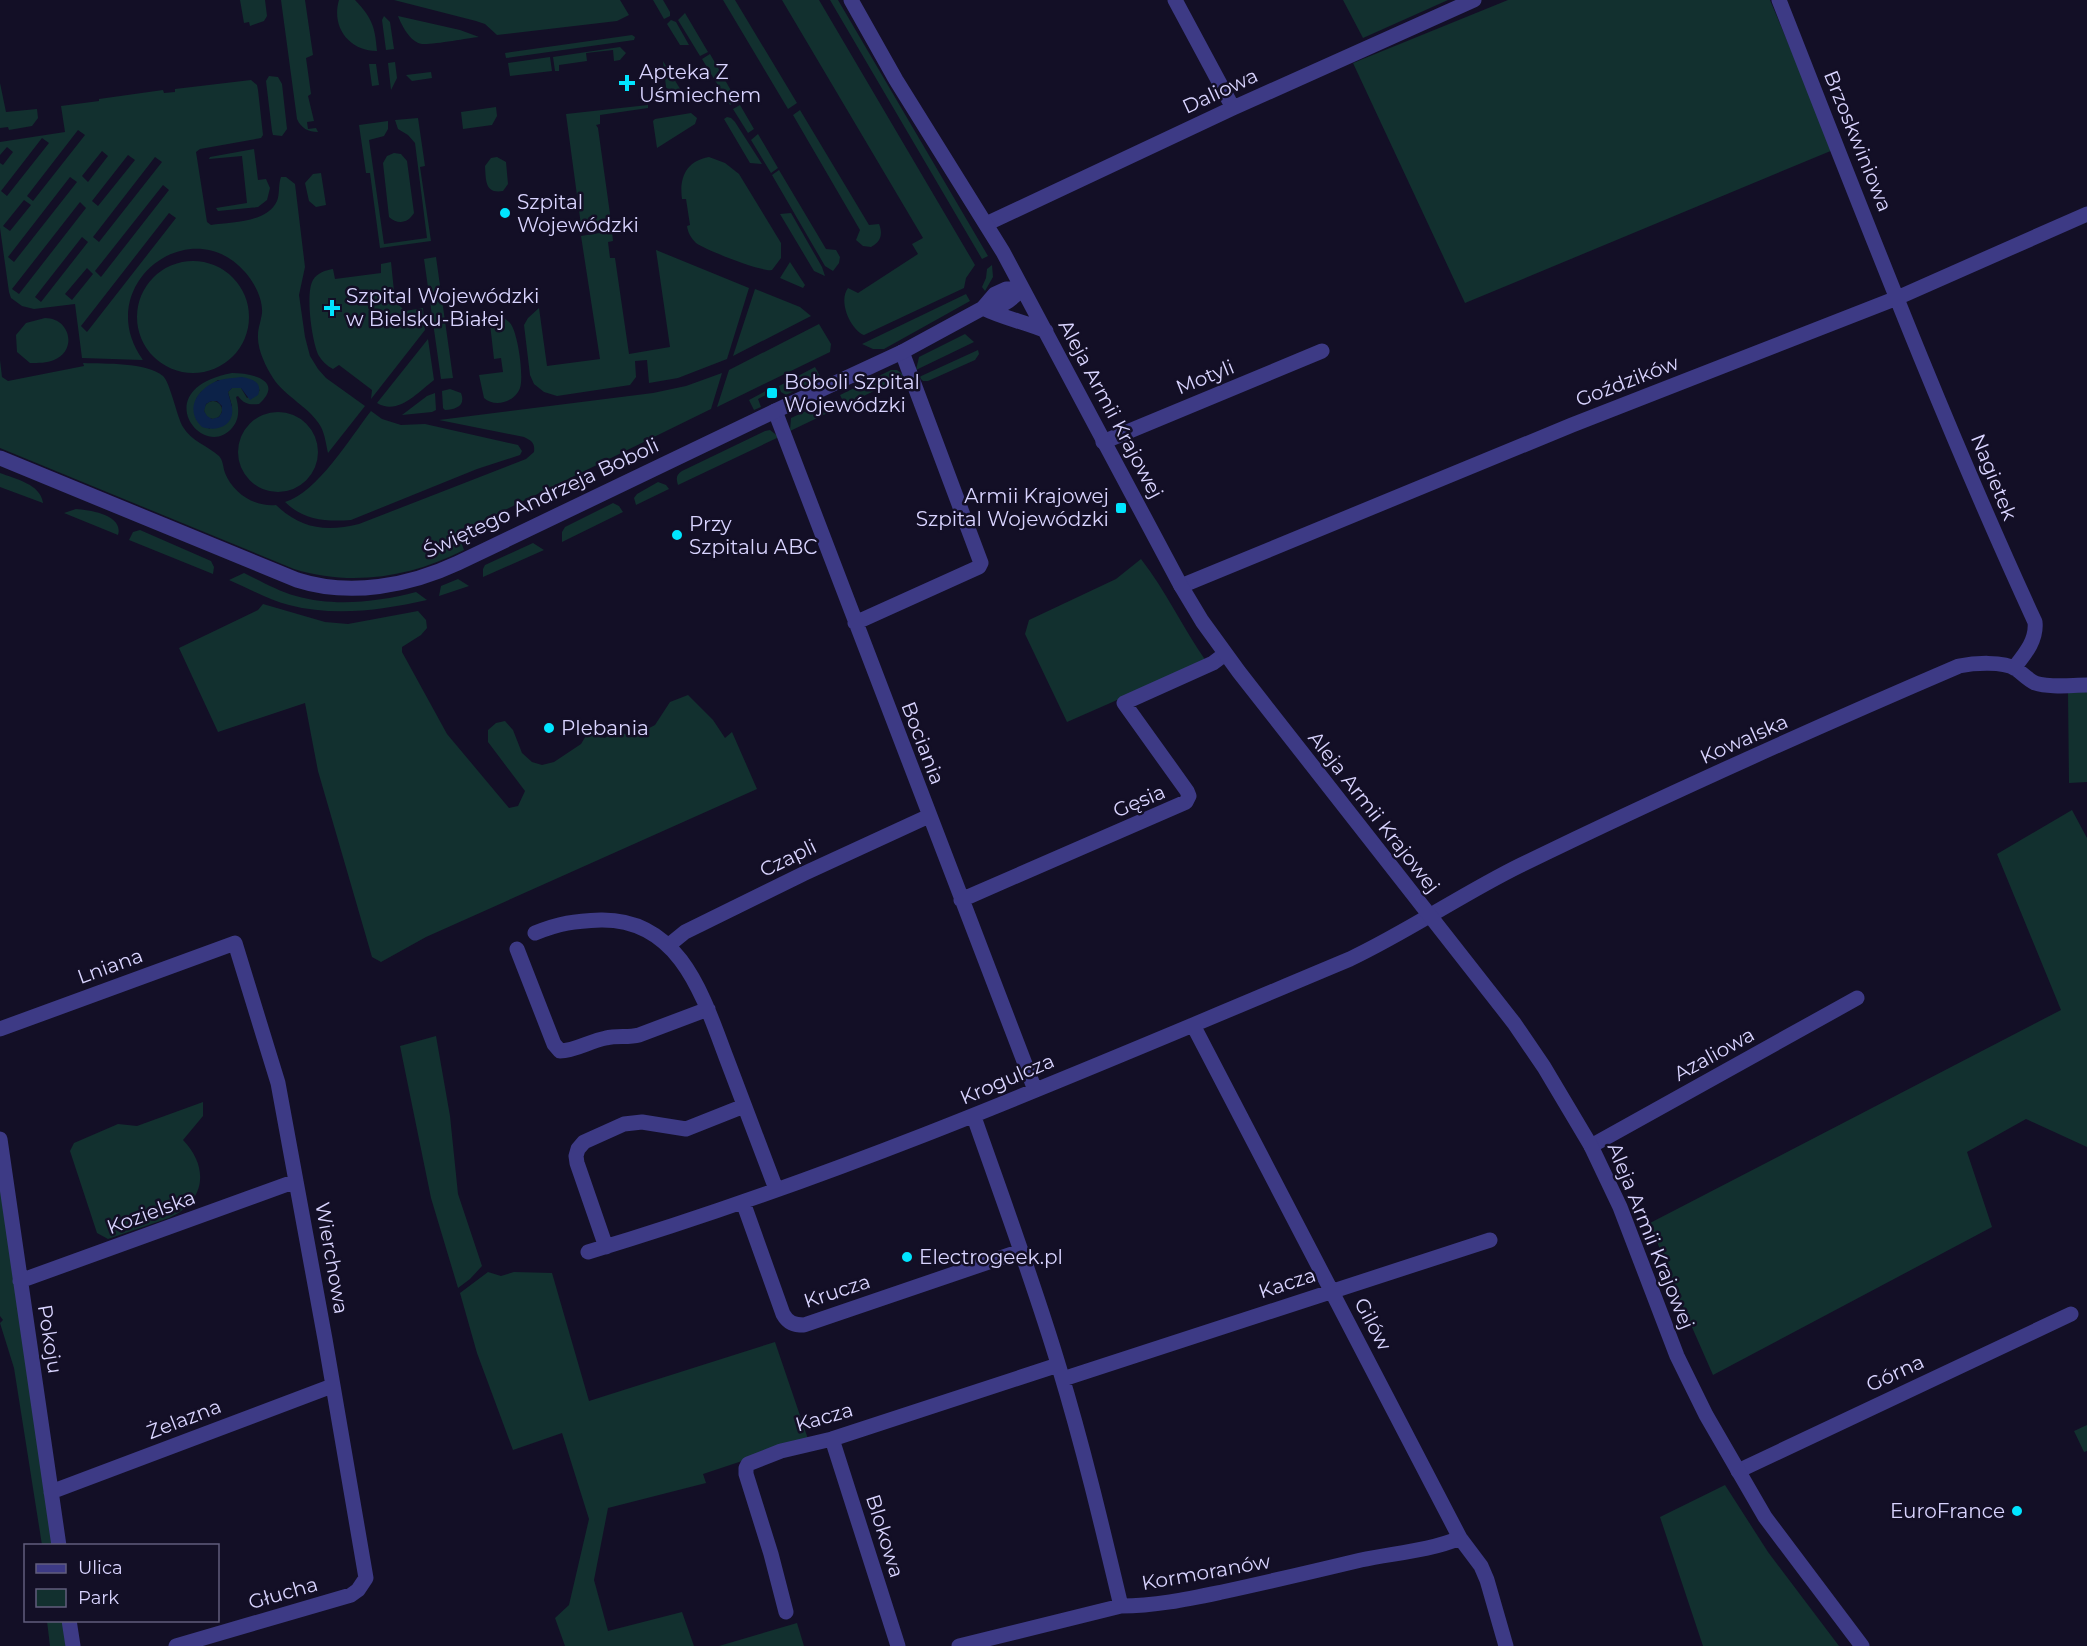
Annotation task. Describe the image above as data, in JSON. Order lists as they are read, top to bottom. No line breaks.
{"streets":{"street":["Daliowa","Brzoskwiniowa","Motyli","Goździków","Aleja Armii Krajowej","Nagietek","Świętego Andrzeja Boboli","Kowalska","Bociania","Gęsia","Czapli","Lniana","Azaliowa","Krogulcza","Kozielska","Wierchowa","Kacza","Krucza","Gilów","Pokoju","Górna","Żelazna","Blokowa","Kormoranów","Głucha"]},"crossings":[["Daliowa","Aleja Armii Krajowej"],["Brzoskwiniowa","Goździków"],["Brzoskwiniowa","Nagietek"],["Motyli","Aleja Armii Krajowej"],["Goździków","Aleja Armii Krajowej"],["Goździków","Nagietek"],["Aleja Armii Krajowej","Świętego Andrzeja Boboli"],["Aleja Armii Krajowej","Kowalska"],["Aleja Armii Krajowej","Gęsia"],["Aleja Armii Krajowej","Azaliowa"],["Aleja Armii Krajowej","Krogulcza"],["Aleja Armii Krajowej","Górna"],["Nagietek","Kowalska"],["Świętego Andrzeja Boboli","Bociania"],["Kowalska","Krogulcza"],["Bociania","Gęsia"],["Bociania","Czapli"],["Bociania","Krogulcza"],["Lniana","Wierchowa"],["Krogulcza","Krucza"],["Krogulcza","Gilów"],["Kozielska","Wierchowa"],["Kozielska","Pokoju"],["Wierchowa","Żelazna"],["Wierchowa","Głucha"],["Kacza","Gilów"],["Kacza","Blokowa"],["Gilów","Kormoranów"],["Pokoju","Żelazna"]],"places":{"health":["Apteka Z Uśmiechem","Szpital Wojewódzki w Bielsku-Białej"],"other":["Szpital Wojewódzki","Przy Szpitalu ABC","Plebania","Electrogeek.pl","EuroFrance"],"transit":["Boboli Szpital Wojewódzki","Armii Krajowej Szpital Wojewódzki"]},"legend":["Ulica","Park"]}
